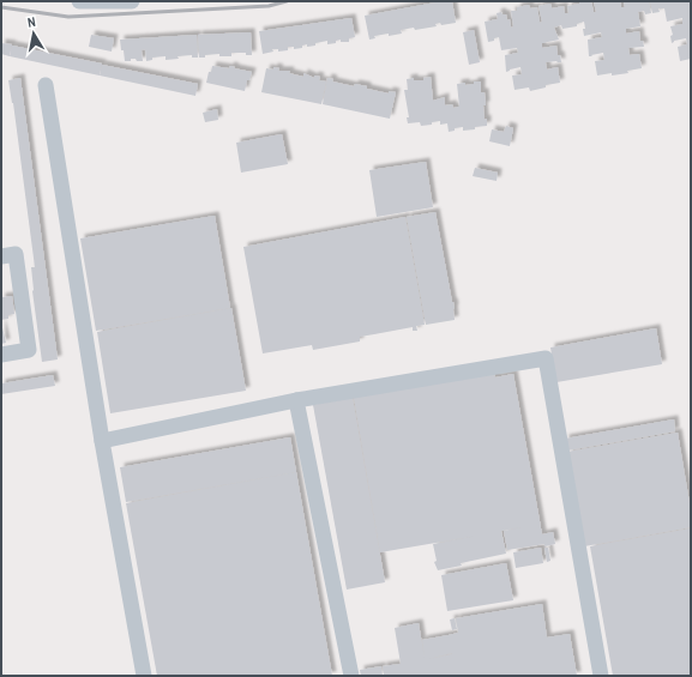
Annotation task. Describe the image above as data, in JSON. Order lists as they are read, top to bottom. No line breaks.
{"north":"top"}
